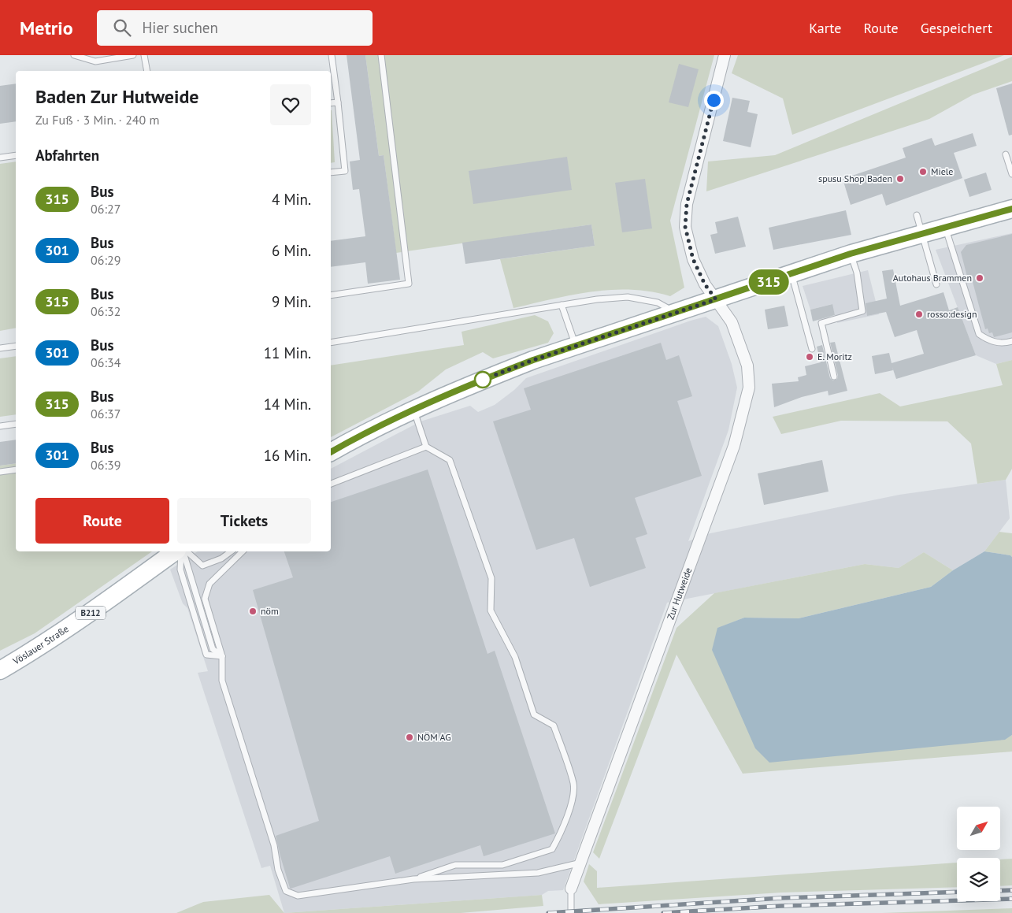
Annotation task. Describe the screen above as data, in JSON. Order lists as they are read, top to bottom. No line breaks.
{"streets":{"main road":["B212","Vöslauer Straße"],"street":["Zur Hutweide"]},"places":["Miele","spusu Shop Baden","Autohaus Brammen","rosso:design","E. Moritz","nöm","NÖM AG"],"lines":["bus line 315"],"north":"top right","page":{"header":"Metrio","search":"Hier suchen","nav":["Karte","Route","Gespeichert"],"on_map":"315","heading":[["Baden Zur Hutweide","Zu Fuß · 3 Min. · 240 m"],"Abfahrten"],"list":[{"mark":"315","name":"Bus","note":"06:27","value":"4 Min."},{"mark":"301","name":"Bus","note":"06:29","value":"6 Min."},{"mark":"315","name":"Bus","note":"06:32","value":"9 Min."},{"mark":"301","name":"Bus","note":"06:34","value":"11 Min."},{"mark":"315","name":"Bus","note":"06:37","value":"14 Min."},{"mark":"301","name":"Bus","note":"06:39","value":"16 Min."}],"buttons":["Route","Tickets"]}}
